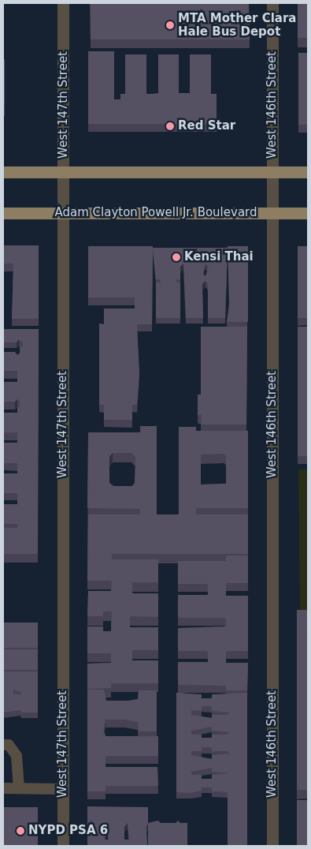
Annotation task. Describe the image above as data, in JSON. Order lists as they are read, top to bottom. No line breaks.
{"streets":{"main road":["Adam Clayton Powell Jr. Boulevard"],"street":["West 147th Street","West 146th Street"]},"crossings":[["West 147th Street","Adam Clayton Powell Jr. Boulevard"],["West 146th Street","Adam Clayton Powell Jr. Boulevard"]],"places":["MTA Mother Clara Hale Bus Depot","Red Star","Kensi Thai","NYPD PSA 6"]}
